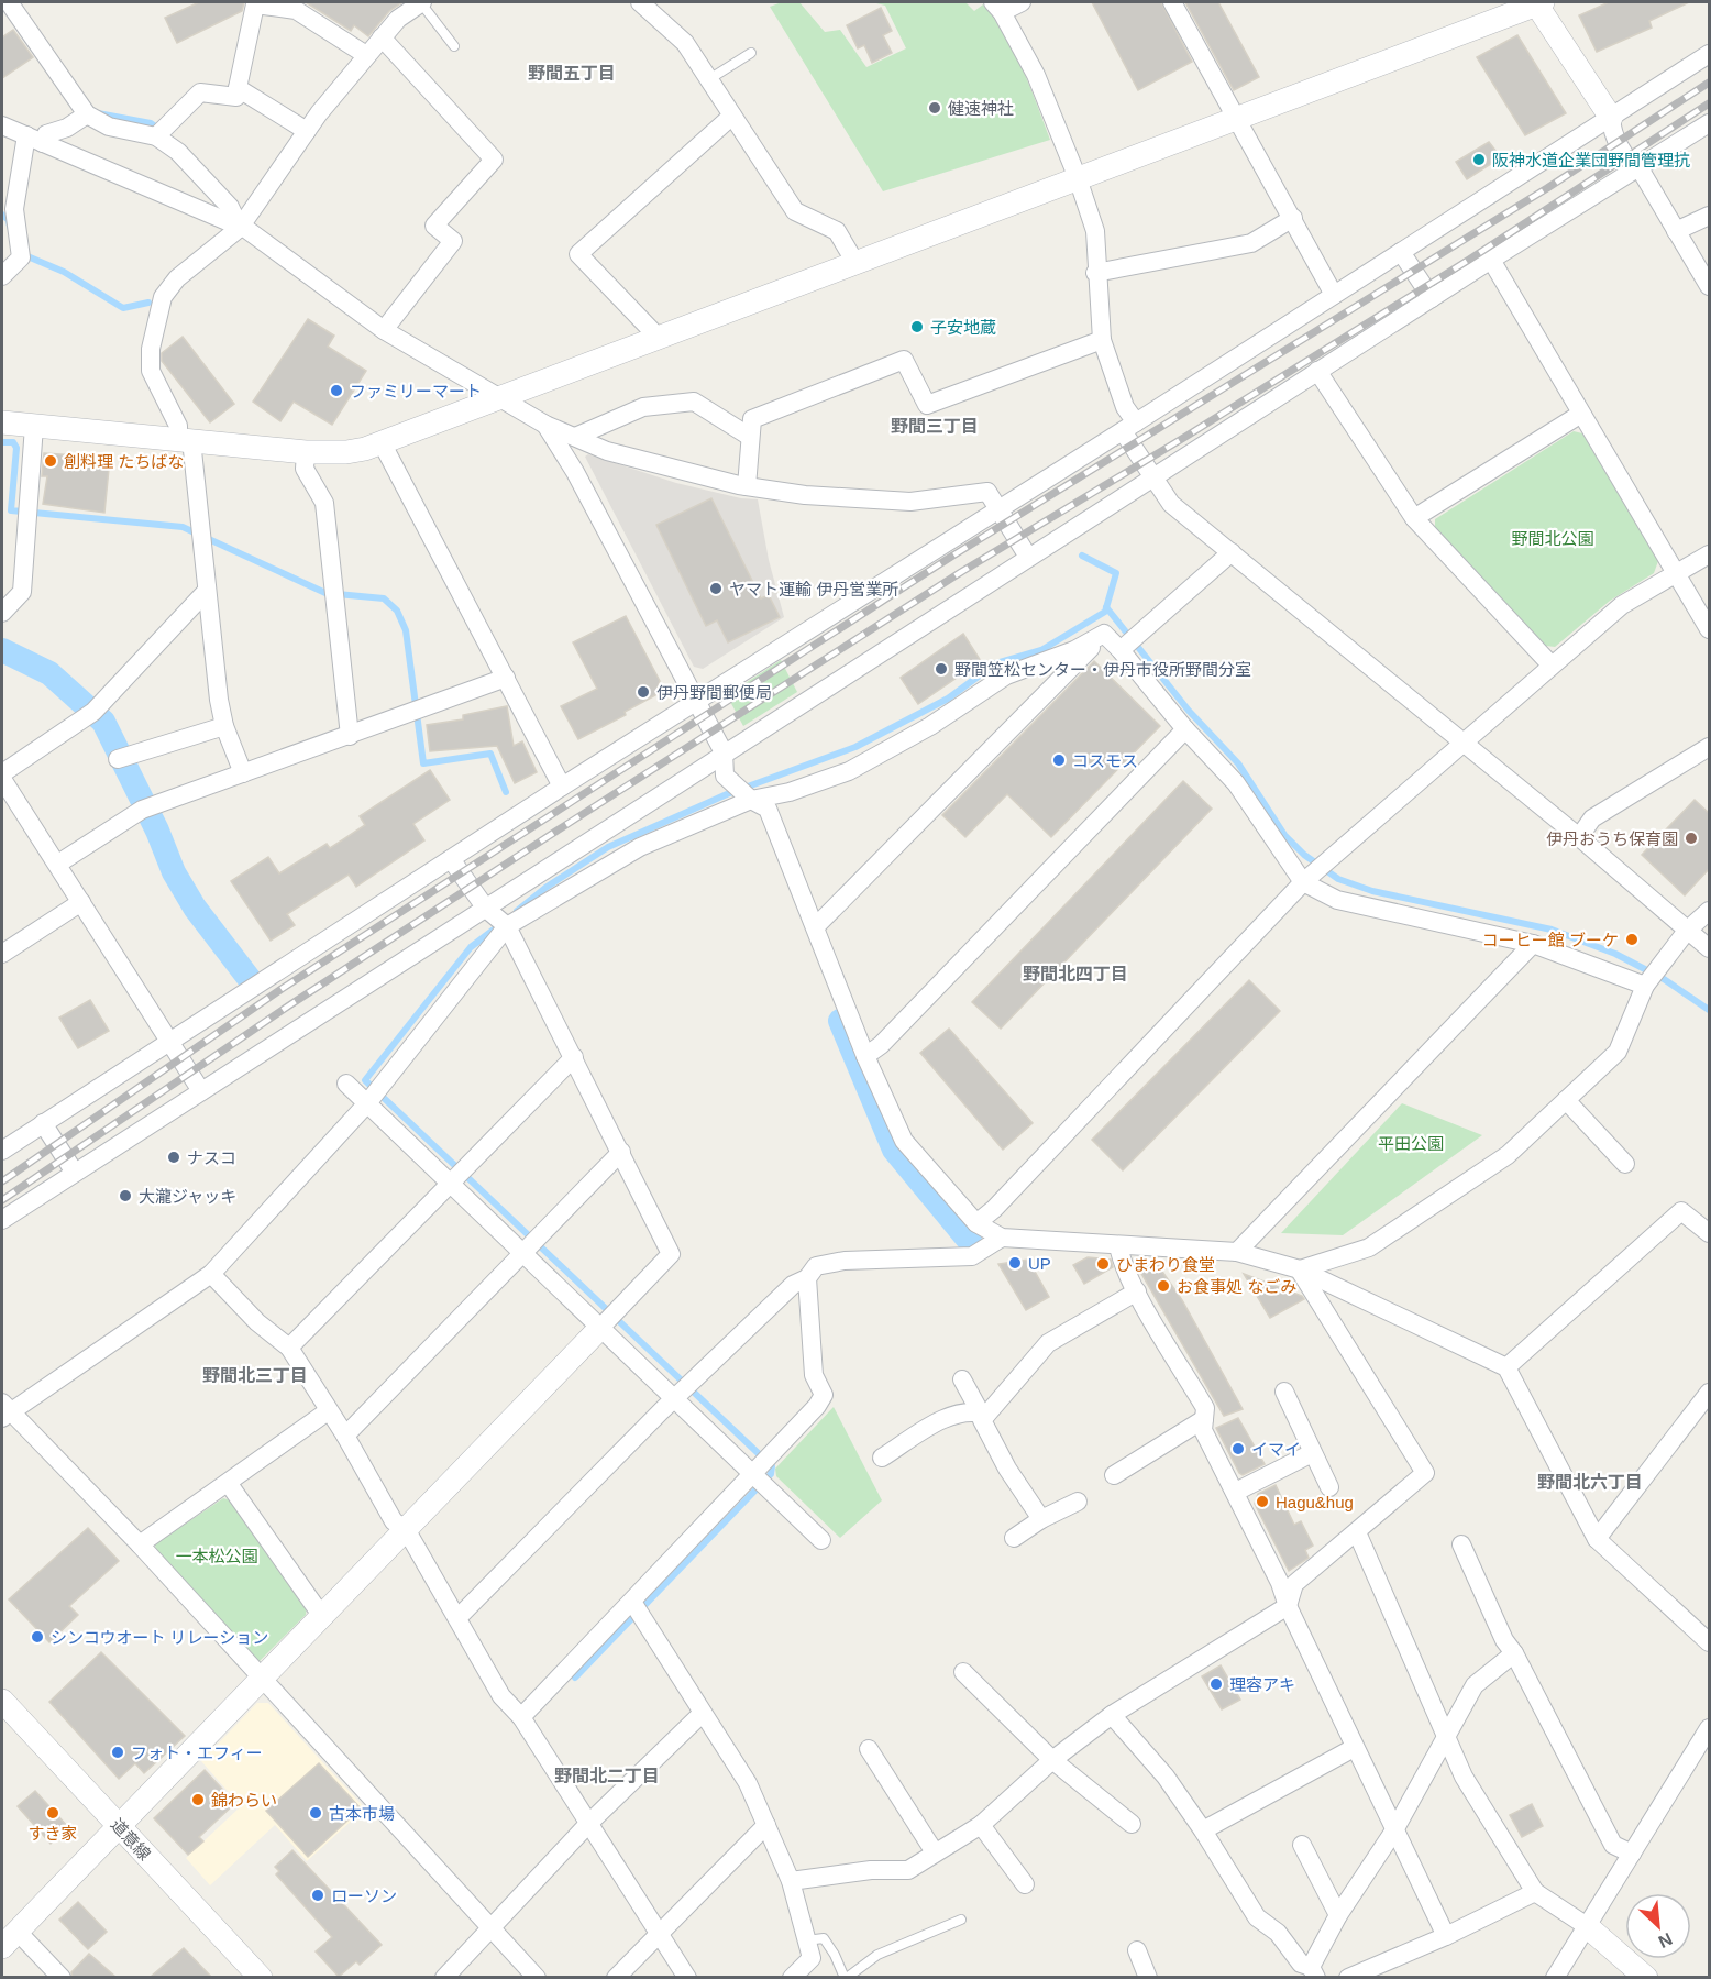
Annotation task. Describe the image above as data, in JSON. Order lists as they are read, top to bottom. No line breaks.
{"streets":{"street":["道意線"]},"districts":["野間五丁目","野間三丁目","野間北四丁目","野間北三丁目","野間北六丁目","野間北二丁目"],"parks":["野間北公園","平田公園","一本松公園"],"places":["健速神社","阪神水道企業団野間管理抗","子安地蔵","ファミリーマート","創料理 たちばな","ヤマト運輸 伊丹営業所","野間笠松センター・伊丹市役所野間分室","伊丹野間郵便局","コスモス","伊丹おうち保育園","コーヒー館 ブーケ","ナスコ","大瀧ジャッキ","UP","ひまわり食堂","お食事処 なごみ","イマイ","Hagu&hug","シンコウオート リレーション","理容アキ","フォト・エフィー","錦わらい","すき家","古本市場","ローソン"],"north":"bottom right"}
